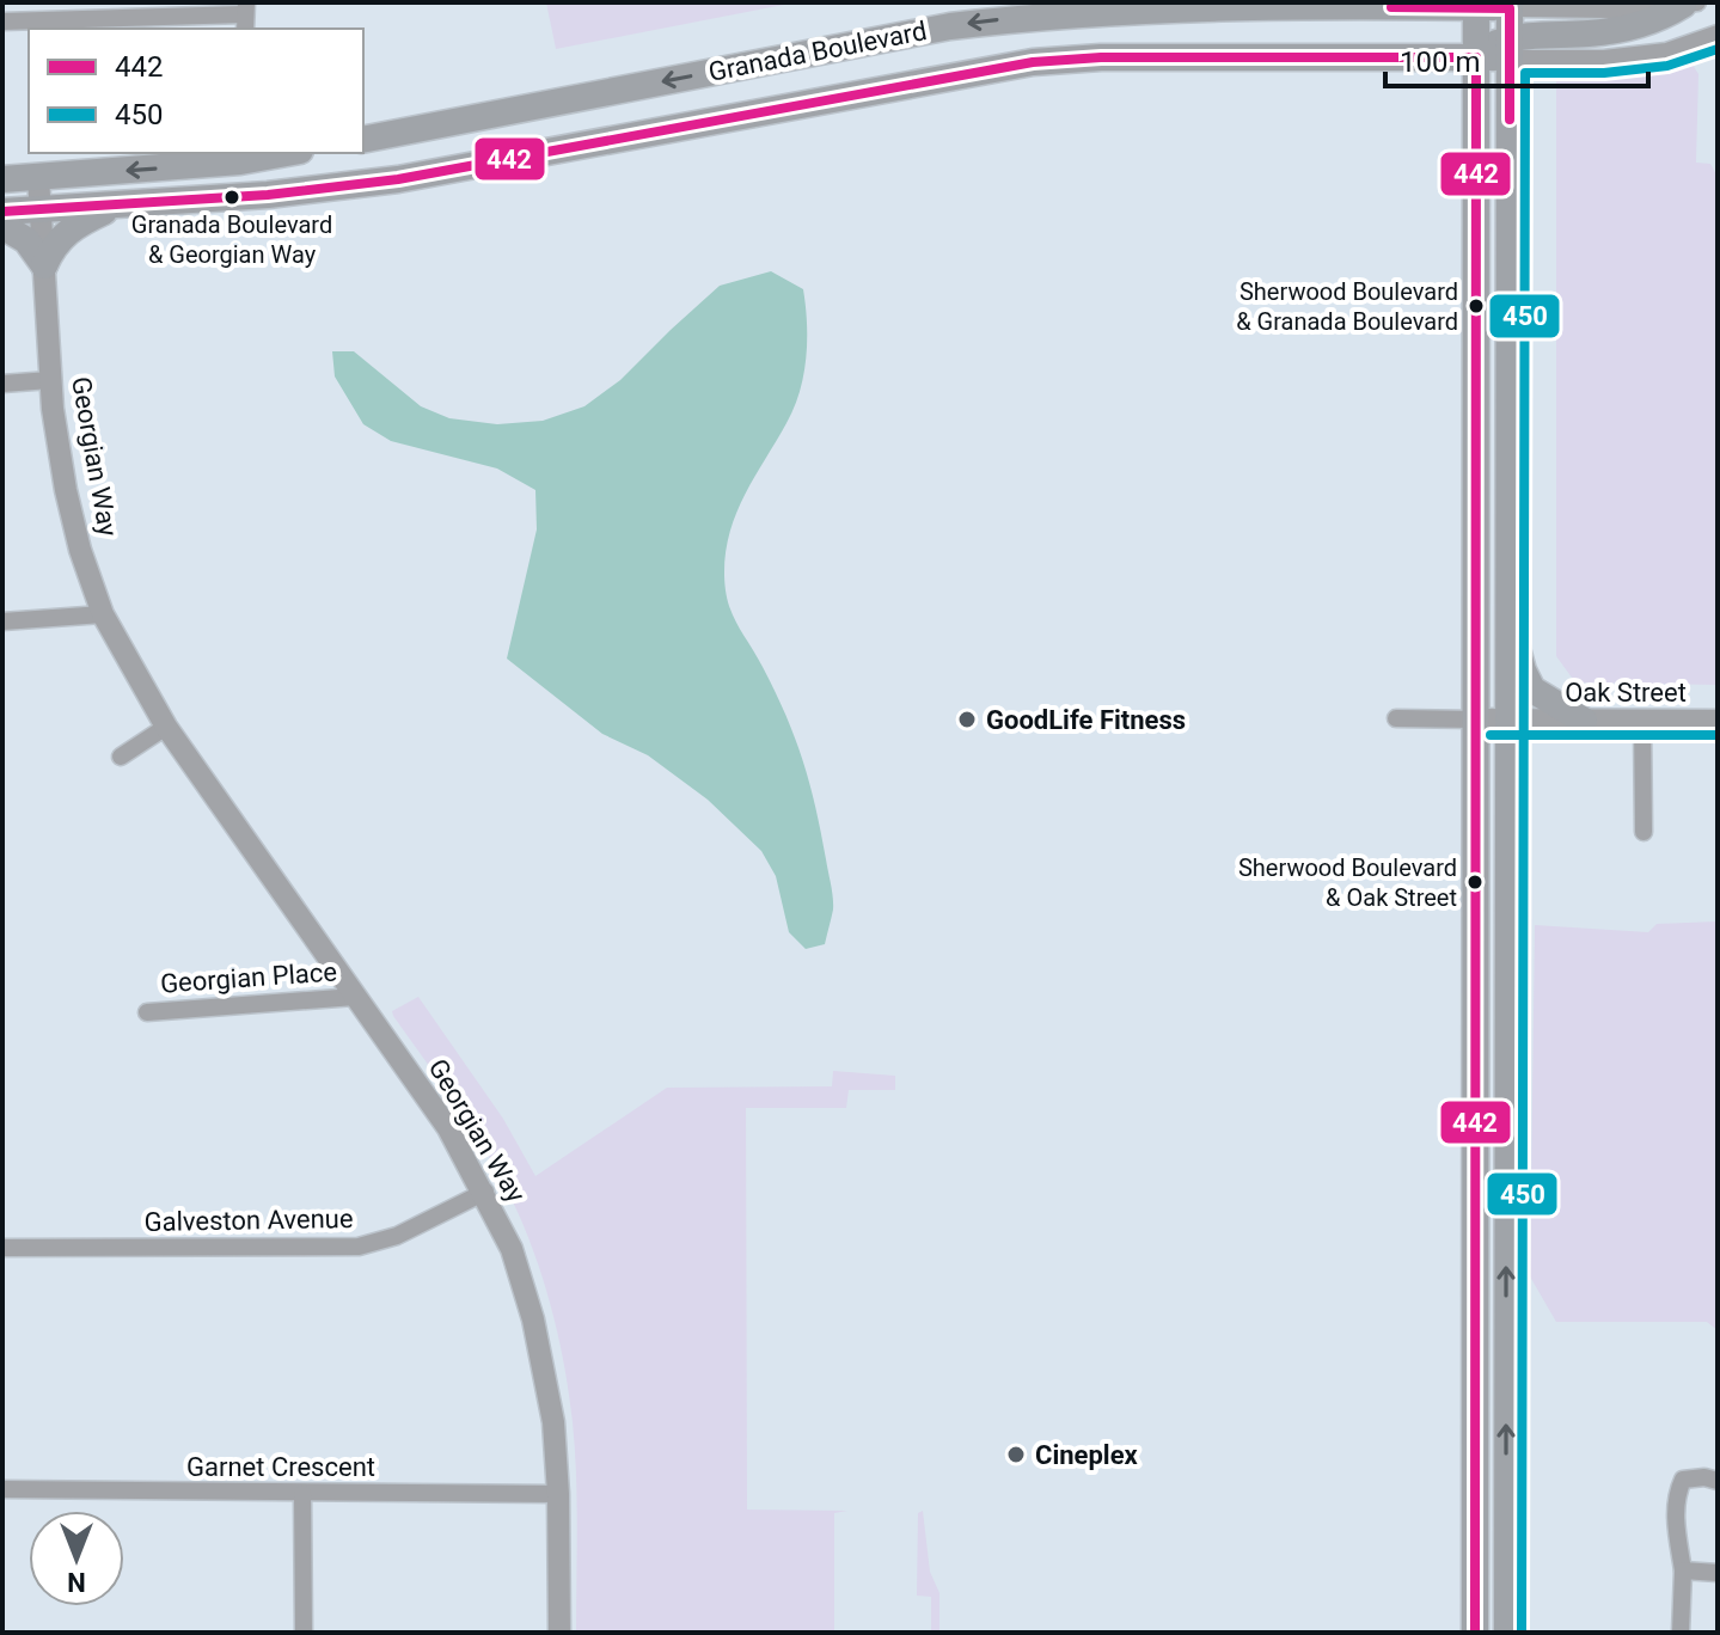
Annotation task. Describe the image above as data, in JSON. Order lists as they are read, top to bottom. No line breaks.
{"streets":{"main road":["Granada Boulevard"],"street":["Georgian Way","Oak Street","Georgian Place","Galveston Avenue","Garnet Crescent"]},"crossings":[["Granada Boulevard","Georgian Way"],["Georgian Way","Georgian Place"],["Georgian Way","Galveston Avenue"],["Georgian Way","Garnet Crescent"]],"places":["Granada Boulevard & Georgian Way","Sherwood Boulevard & Granada Boulevard","GoodLife Fitness","Sherwood Boulevard & Oak Street","Cineplex"],"lines":["transit line 442","transit line 450"],"legend":["442","450"],"scale_bar":"100 m","north":"bottom"}
